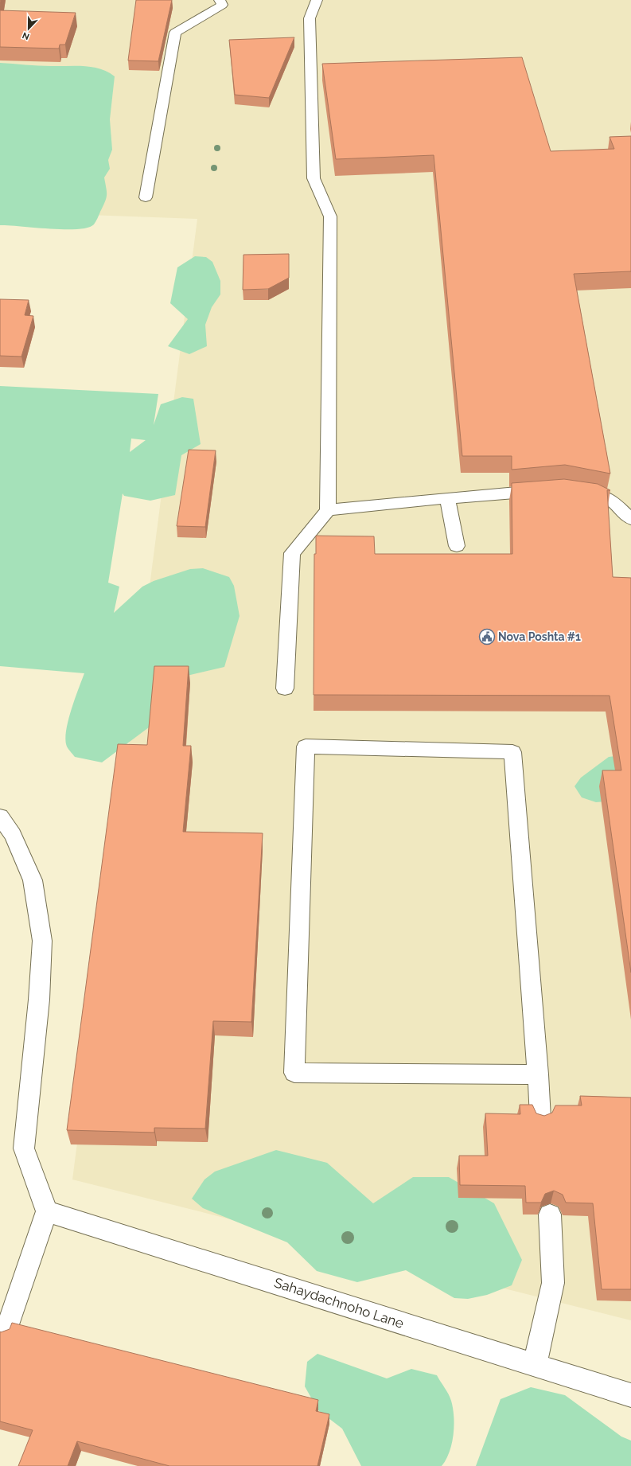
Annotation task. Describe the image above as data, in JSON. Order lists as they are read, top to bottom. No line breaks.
{"streets":{"street":["Sahaydachnoho Lane"]},"places":{"public building":["Nova Poshta #1"]},"north":"bottom"}
